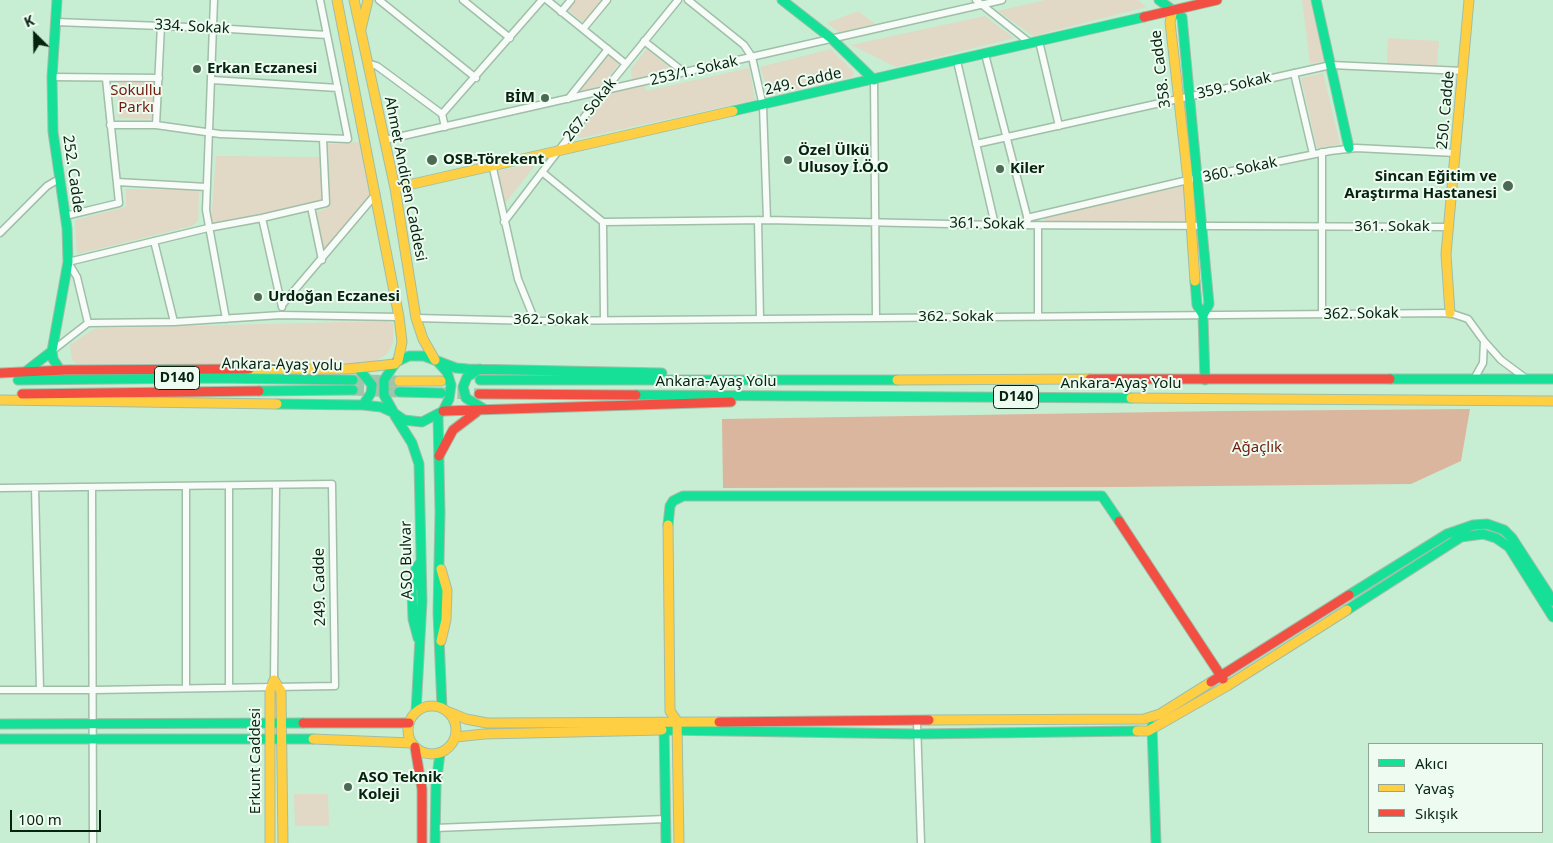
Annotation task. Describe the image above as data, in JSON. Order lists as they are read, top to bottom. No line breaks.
{"streets":{"main road":["358. Cadde","249. Cadde","250. Cadde","252. Cadde","Ahmet Andiçen Caddesi","Ankara-Ayaş yolu","D140","Ankara-Ayaş Yolu","ASO Bulvar","Erkunt Caddesi"],"street":["334. Sokak","253/1. Sokak","359. Sokak","267. Sokak","360. Sokak","361. Sokak","362. Sokak"]},"crossings":[["334. Sokak","252. Cadde"],["358. Cadde","249. Cadde"],["358. Cadde","359. Sokak"],["358. Cadde","360. Sokak"],["358. Cadde","361. Sokak"],["358. Cadde","362. Sokak"],["358. Cadde","Ankara-Ayaş Yolu"],["253/1. Sokak","267. Sokak"],["253/1. Sokak","Ahmet Andiçen Caddesi"],["249. Cadde","267. Sokak"],["249. Cadde","Ahmet Andiçen Caddesi"],["249. Cadde","Erkunt Caddesi"],["359. Sokak","250. Cadde"],["250. Cadde","360. Sokak"],["250. Cadde","361. Sokak"],["250. Cadde","362. Sokak"],["360. Sokak","361. Sokak"],["Ahmet Andiçen Caddesi","362. Sokak"],["Ahmet Andiçen Caddesi","ASO Bulvar"],["362. Sokak","Ankara-Ayaş Yolu"]],"parks":["Sokullu Parkı","Ağaçlık"],"places":["Erkan Eczanesi","BİM","OSB-Törekent","Özel Ülkü Ulusoy İ.Ö.O","Kiler","Sincan Eğitim ve Araştırma Hastanesi","Urdoğan Eczanesi","ASO Teknik Koleji"],"legend":["Akıcı","Yavaş","Sıkışık"],"scale_bar":"100 m","north":"top left"}
